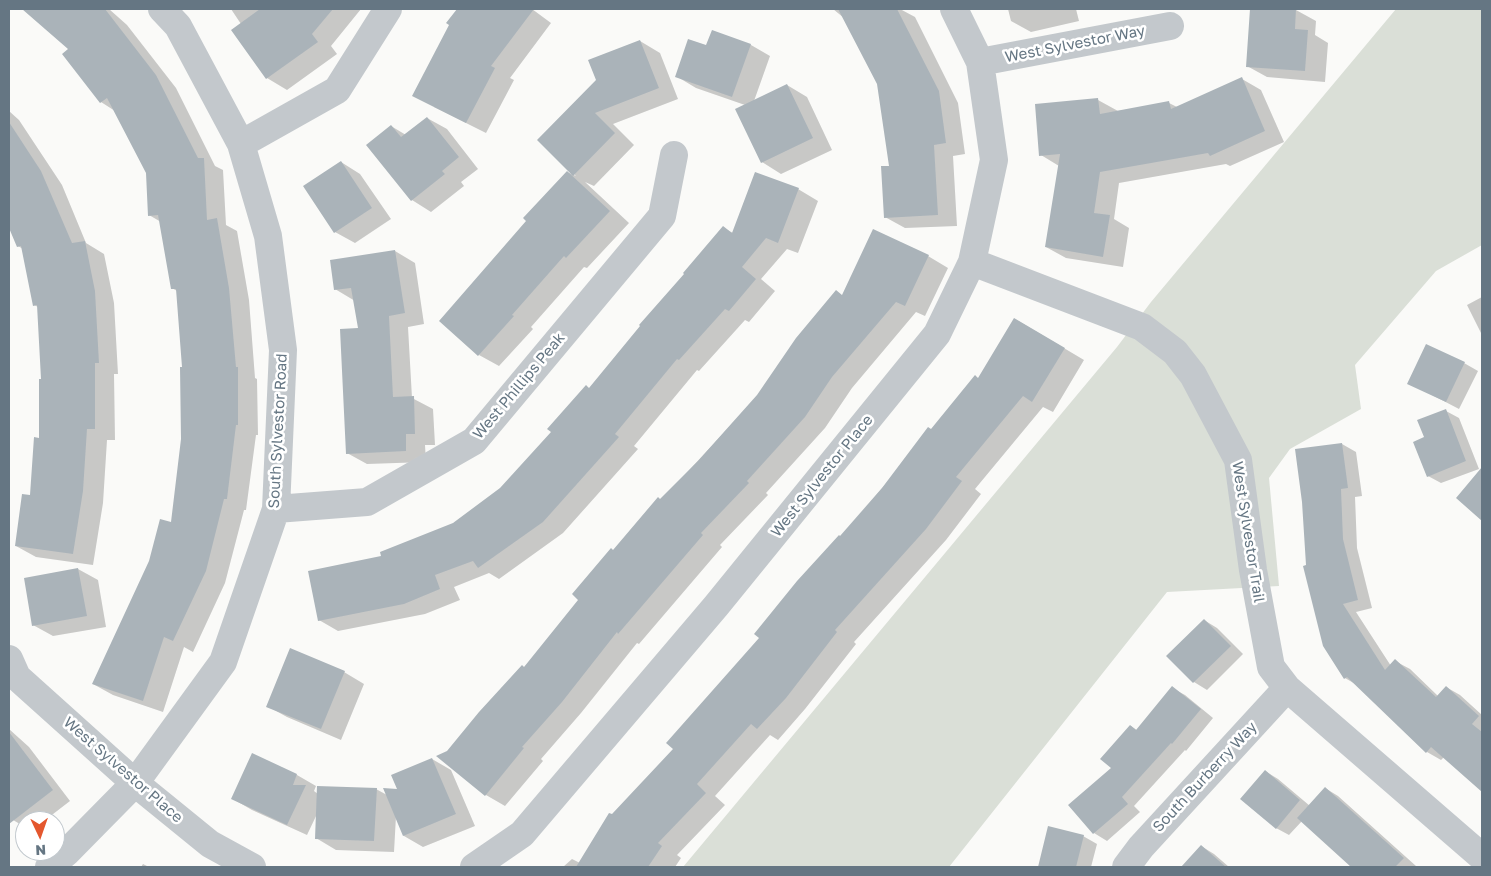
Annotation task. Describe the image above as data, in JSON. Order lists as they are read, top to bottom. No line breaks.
{"streets":{"street":["West Sylvestor Way","West Phillips Peak","South Sylvestor Road","West Sylvestor Place","West Sylvestor Trail","South Burberry Way"]},"crossings":[["West Sylvestor Way","West Sylvestor Place"],["West Phillips Peak","South Sylvestor Road"],["South Sylvestor Road","West Sylvestor Place"],["West Sylvestor Place","West Sylvestor Trail"],["West Sylvestor Trail","South Burberry Way"]],"north":"bottom"}
